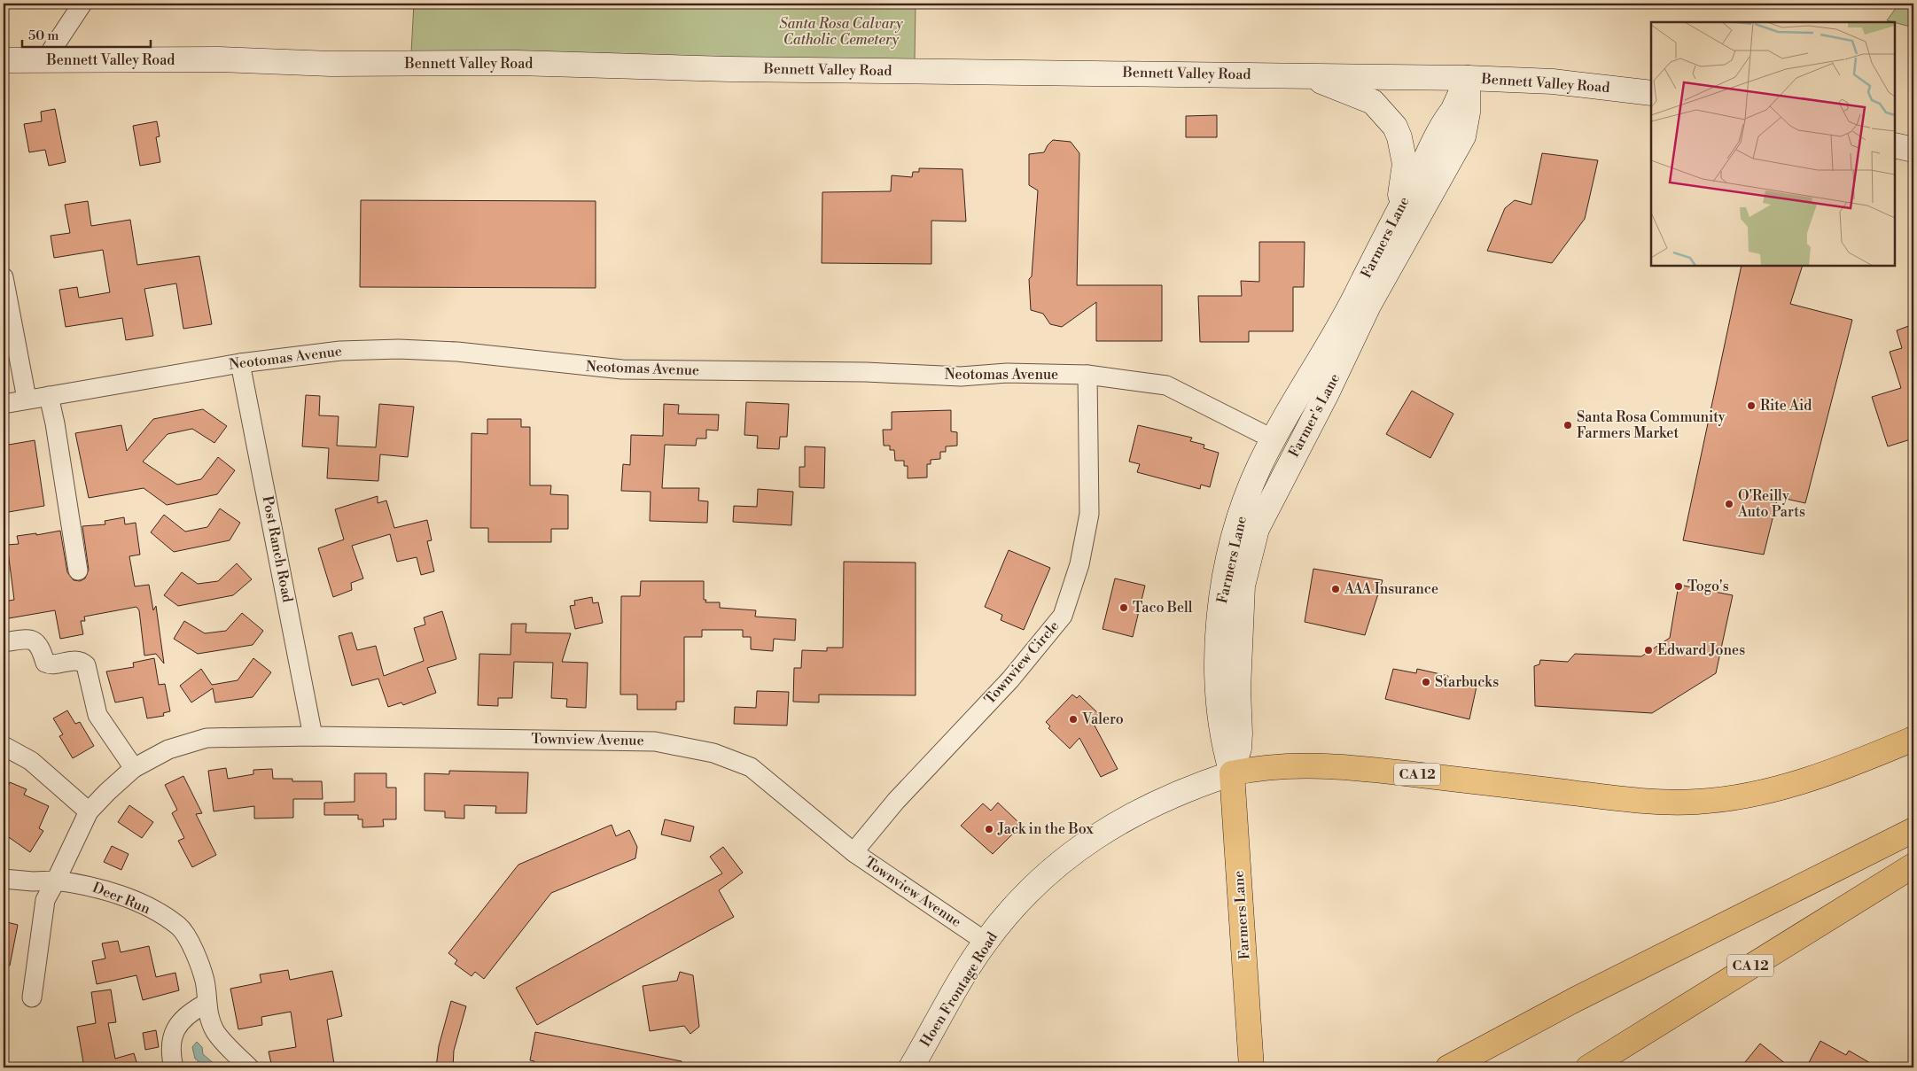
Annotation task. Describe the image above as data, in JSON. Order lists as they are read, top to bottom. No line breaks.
{"streets":{"main road":["Farmers Lane","CA 12"],"street":["Bennett Valley Road","Neotomas Avenue","Farmer's Lane","Post Ranch Road","Townview Circle","Townview Avenue","Deer Run","Hoen Frontage Road"]},"crossings":[["Bennett Valley Road","Farmers Lane"],["Bennett Valley Road","Farmer's Lane"],["Farmers Lane","Neotomas Avenue"],["Farmers Lane","Farmer's Lane"],["Farmers Lane","CA 12"],["Farmers Lane","Hoen Frontage Road"],["Neotomas Avenue","Post Ranch Road"],["Neotomas Avenue","Townview Circle"],["Farmer's Lane","CA 12"],["Farmer's Lane","Hoen Frontage Road"],["Post Ranch Road","Townview Avenue"],["Townview Circle","Townview Avenue"],["Townview Avenue","Deer Run"],["Townview Avenue","Hoen Frontage Road"],["CA 12","Hoen Frontage Road"]],"parks":["Santa Rosa Calvary Catholic Cemetery"],"places":["Rite Aid","Santa Rosa Community Farmers Market","O'Reilly Auto Parts","Togo's","AAA Insurance","Taco Bell","Edward Jones","Starbucks","Valero","Jack in the Box"],"scale_bar":"50 m"}
